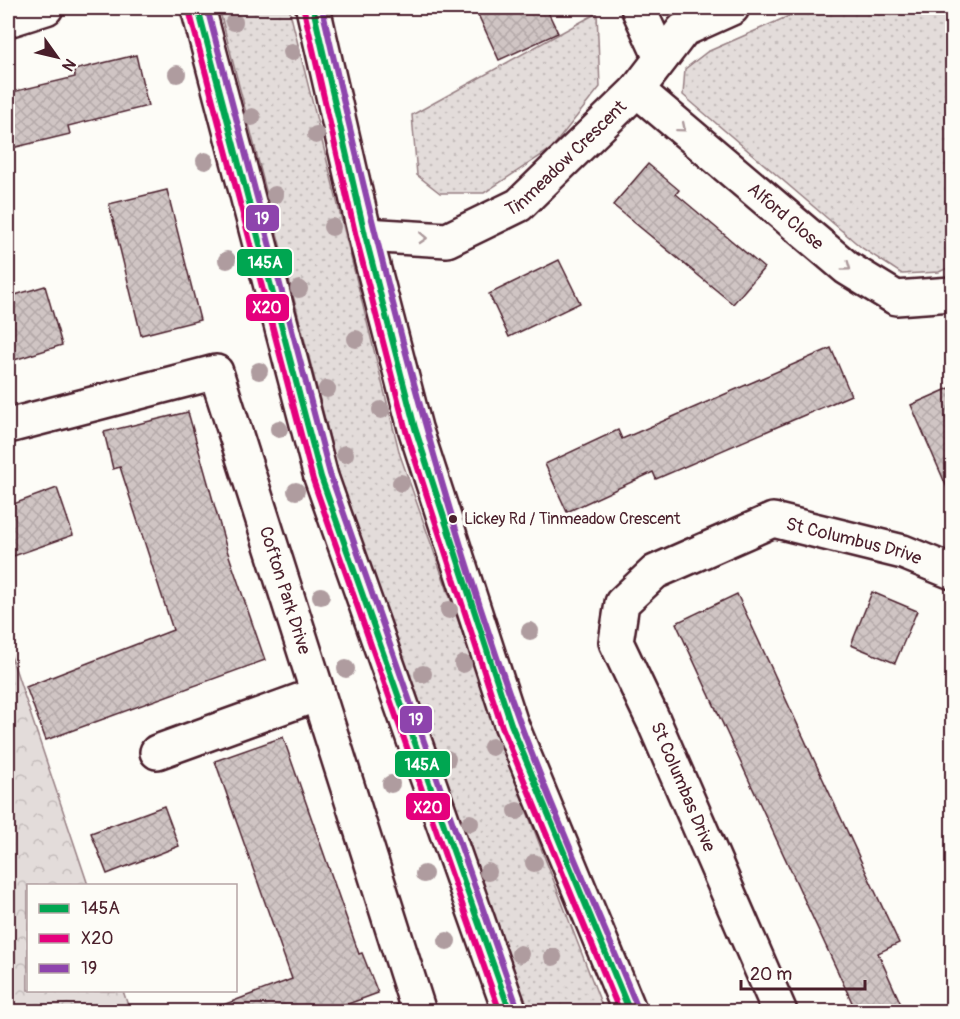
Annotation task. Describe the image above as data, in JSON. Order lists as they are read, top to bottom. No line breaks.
{"streets":{"street":["Tinmeadow Crescent","Alford Close","St Columbus Drive","Cofton Park Drive","St Columbas Drive"]},"crossings":[["Tinmeadow Crescent","Alford Close"],["St Columbus Drive","St Columbas Drive"]],"one_way":["Tinmeadow Crescent","Alford Close"],"places":["Lickey Rd / Tinmeadow Crescent"],"lines":["transit line 145A","transit line 19","transit line X20"],"legend":["145A","X20","19"],"scale_bar":"20 m","north":"bottom right"}
